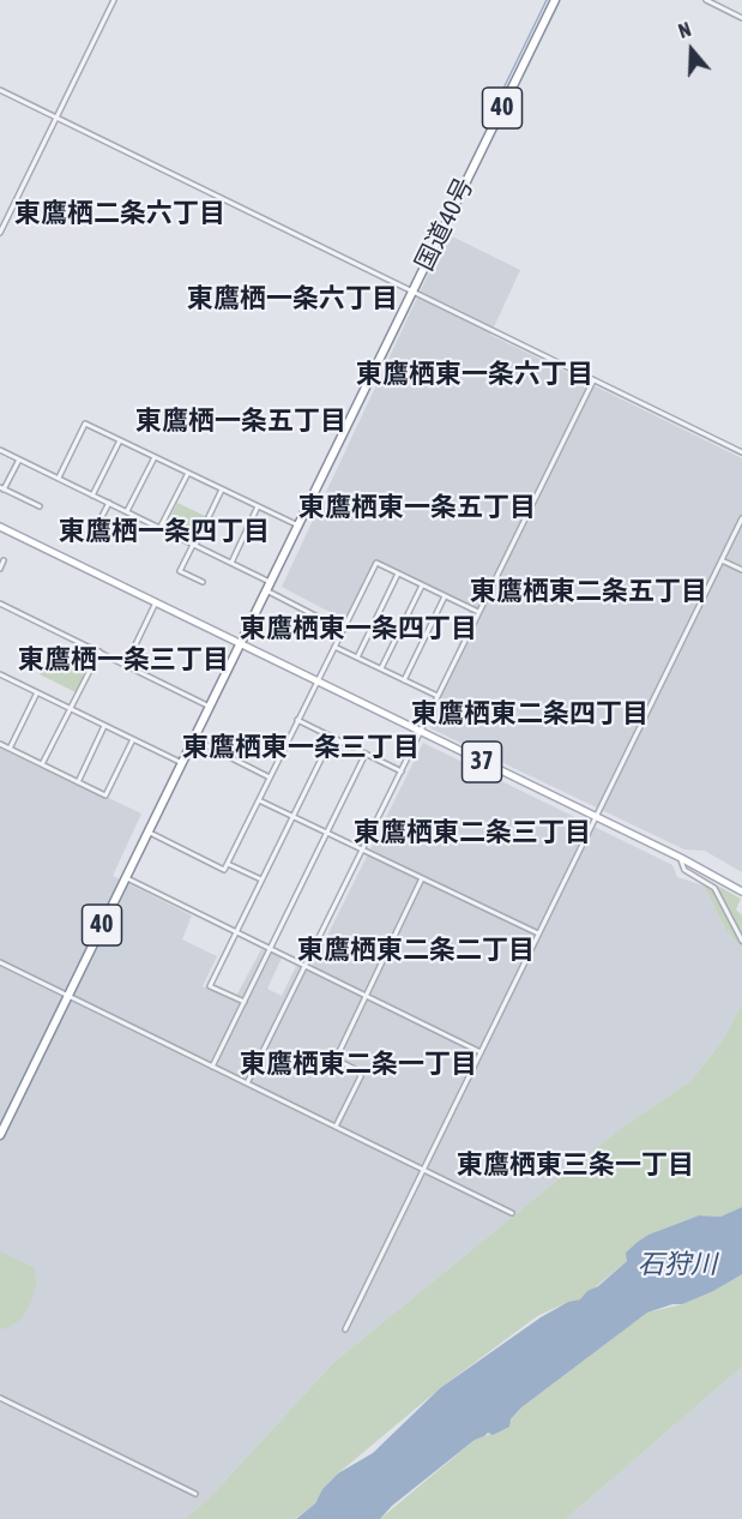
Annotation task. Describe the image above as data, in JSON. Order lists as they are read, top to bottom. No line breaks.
{"streets":{"highway":["40","国道40号"],"main road":["37"]},"crossings":[["40","国道40号"],["40","37"],["国道40号","37"]],"districts":["東鷹栖二条六丁目","東鷹栖一条六丁目","東鷹栖東一条六丁目","東鷹栖一条五丁目","東鷹栖東一条五丁目","東鷹栖一条四丁目","東鷹栖東二条五丁目","東鷹栖東一条四丁目","東鷹栖一条三丁目","東鷹栖東二条四丁目","東鷹栖東一条三丁目","東鷹栖東二条三丁目","東鷹栖東二条二丁目","東鷹栖東二条一丁目","東鷹栖東三条一丁目"],"water":["石狩川"],"north":"top"}
